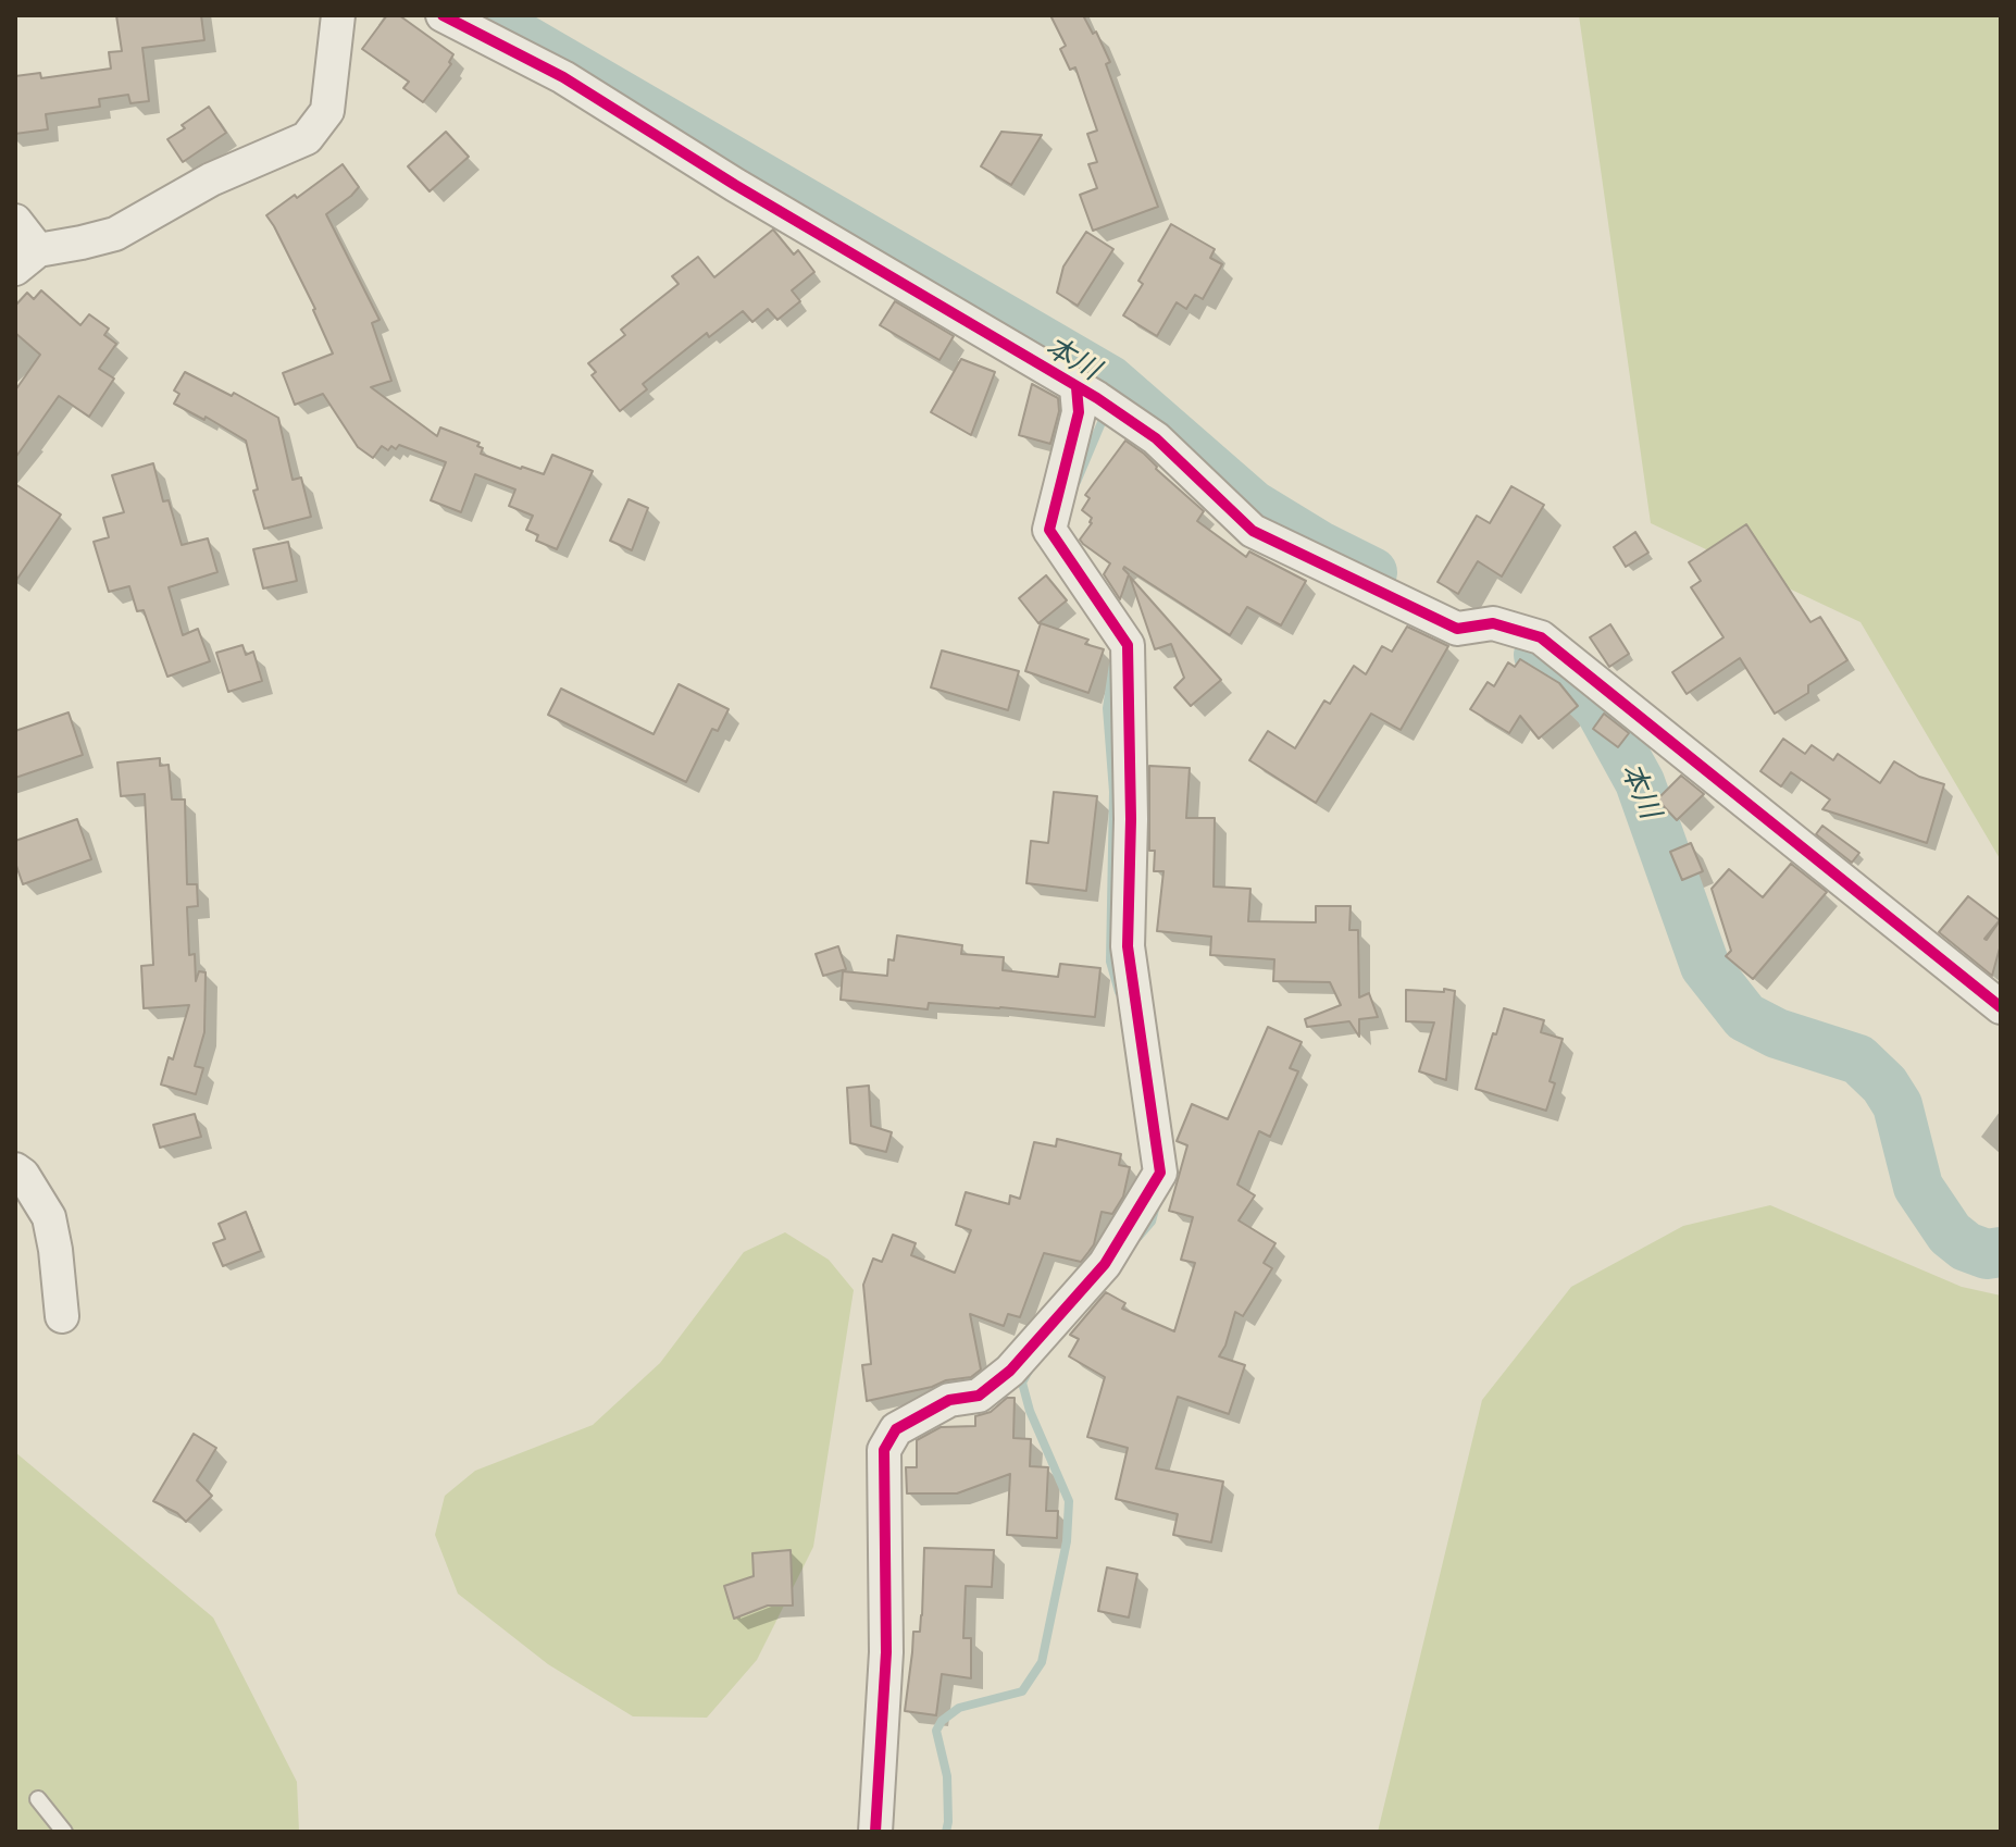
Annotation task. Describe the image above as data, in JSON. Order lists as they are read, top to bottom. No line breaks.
{"water":["本川"]}
